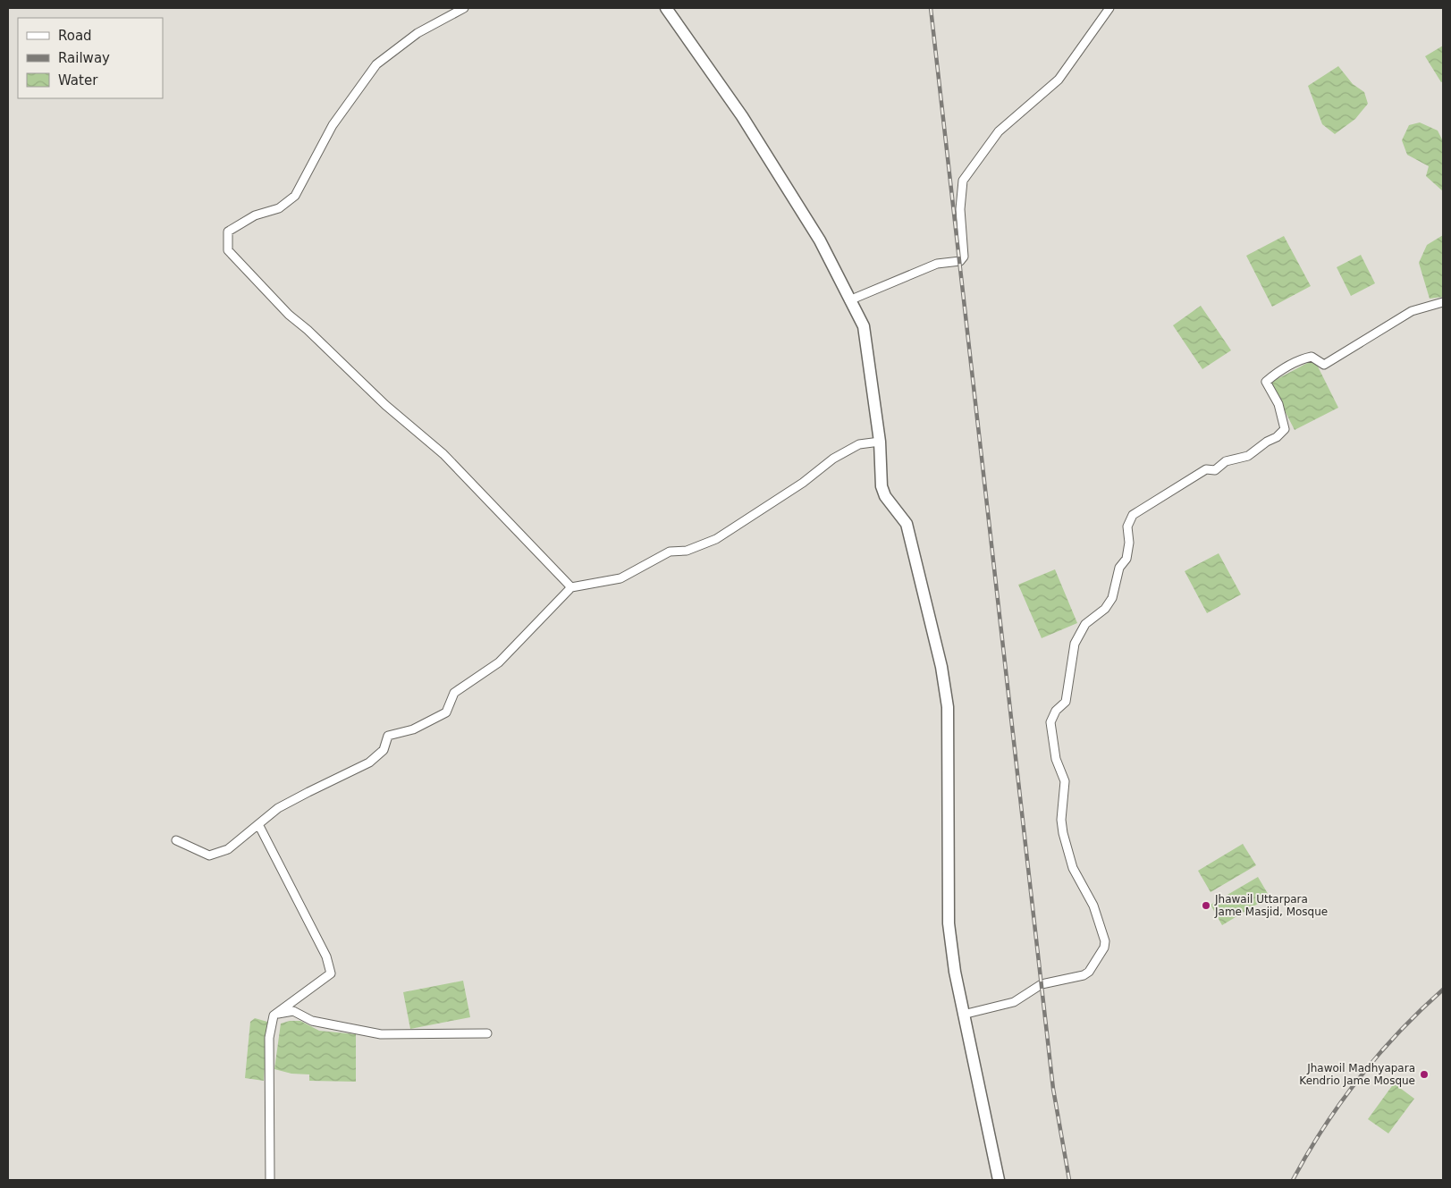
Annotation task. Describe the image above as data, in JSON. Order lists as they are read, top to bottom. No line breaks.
{"places":["Jhawail Uttarpara Jame Masjid, Mosque","Jhawoil Madhyapara Kendrio Jame Mosque"],"legend":["Road","Railway","Water"]}
